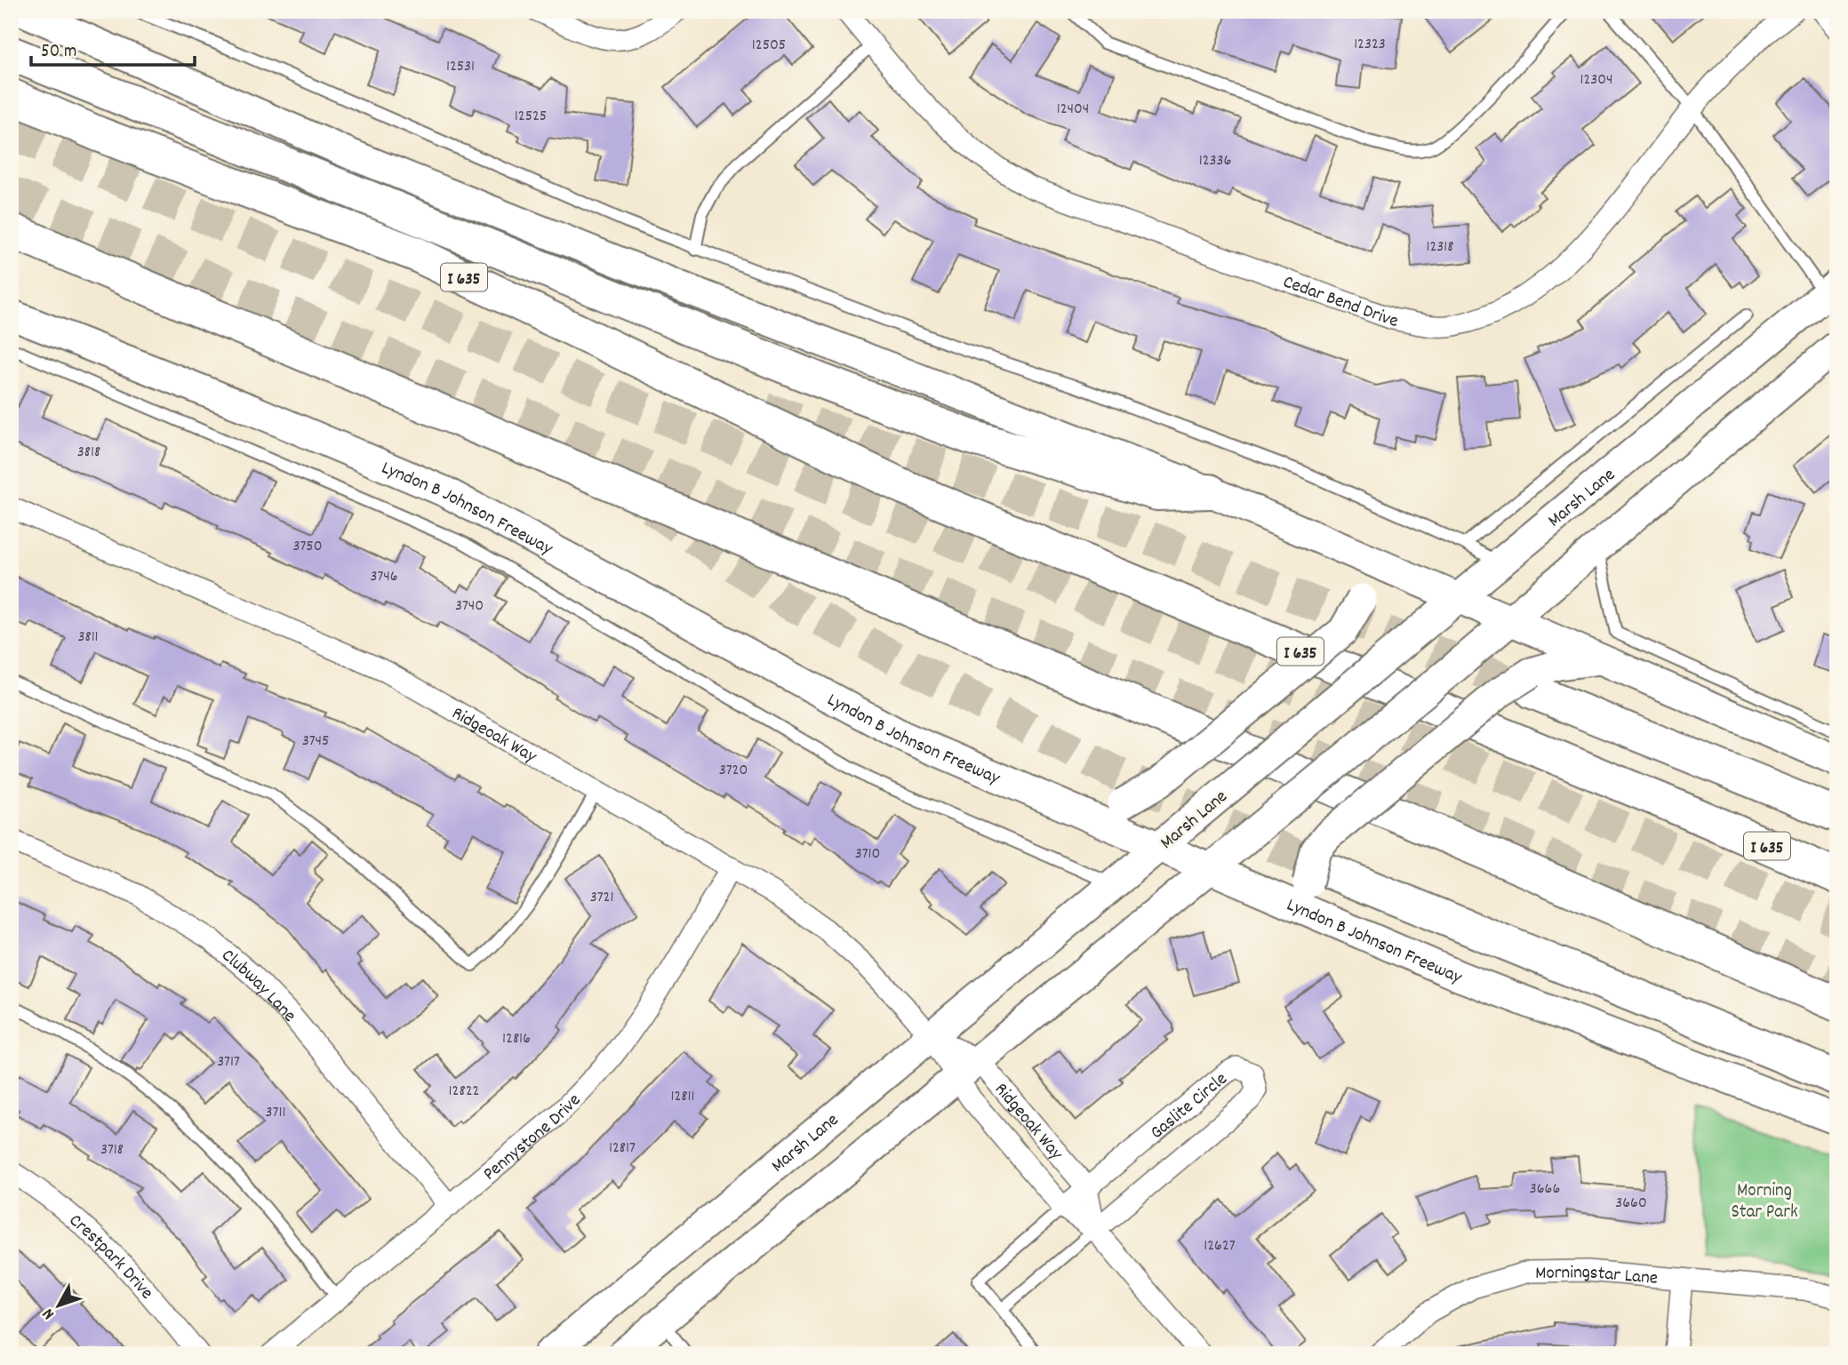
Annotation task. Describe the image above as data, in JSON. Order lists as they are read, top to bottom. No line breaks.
{"streets":{"highway":["I 635"],"main road":["Marsh Lane","Lyndon B Johnson Freeway"],"street":["Cedar Bend Drive","Ridgeoak Way","Clubway Lane","Gaslite Circle","Pennystone Drive","Crestpark Drive","Morningstar Lane"]},"crossings":[["Marsh Lane","Lyndon B Johnson Freeway"],["Marsh Lane","Ridgeoak Way"],["Ridgeoak Way","Gaslite Circle"],["Ridgeoak Way","Pennystone Drive"],["Clubway Lane","Pennystone Drive"]],"parks":["Morning Star Park"],"house_numbers":["12323","12505","12531","12304","12404","12525","12336","12318","3818","3750","3746","3740","3811","3745","3720","3710","3721","12816","3717","12822","12811","3711","12817","3718","3666","3660","12627"],"scale_bar":"50 m","north":"bottom left"}
